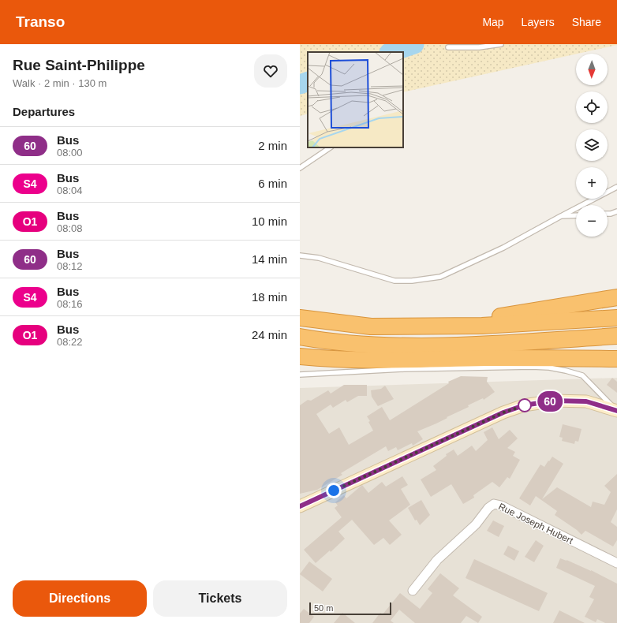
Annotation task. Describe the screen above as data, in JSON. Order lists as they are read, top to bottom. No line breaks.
{"streets":{"street":["Rue Joseph Hubert"]},"lines":["bus line 60"],"scale_bar":"50 m","north":"bottom","page":{"header":"Transo","nav":["Map","Layers","Share"],"heading":[["Rue Saint-Philippe","Walk · 2 min · 130 m"],"Departures"],"on_map":"60","map_buttons":["+","−"],"list":[{"mark":"60","name":"Bus","note":"08:00","value":"2 min"},{"mark":"S4","name":"Bus","note":"08:04","value":"6 min"},{"mark":"O1","name":"Bus","note":"08:08","value":"10 min"},{"mark":"60","name":"Bus","note":"08:12","value":"14 min"},{"mark":"S4","name":"Bus","note":"08:16","value":"18 min"},{"mark":"O1","name":"Bus","note":"08:22","value":"24 min"}],"buttons":["Directions","Tickets"],"scale":"50 m"}}
